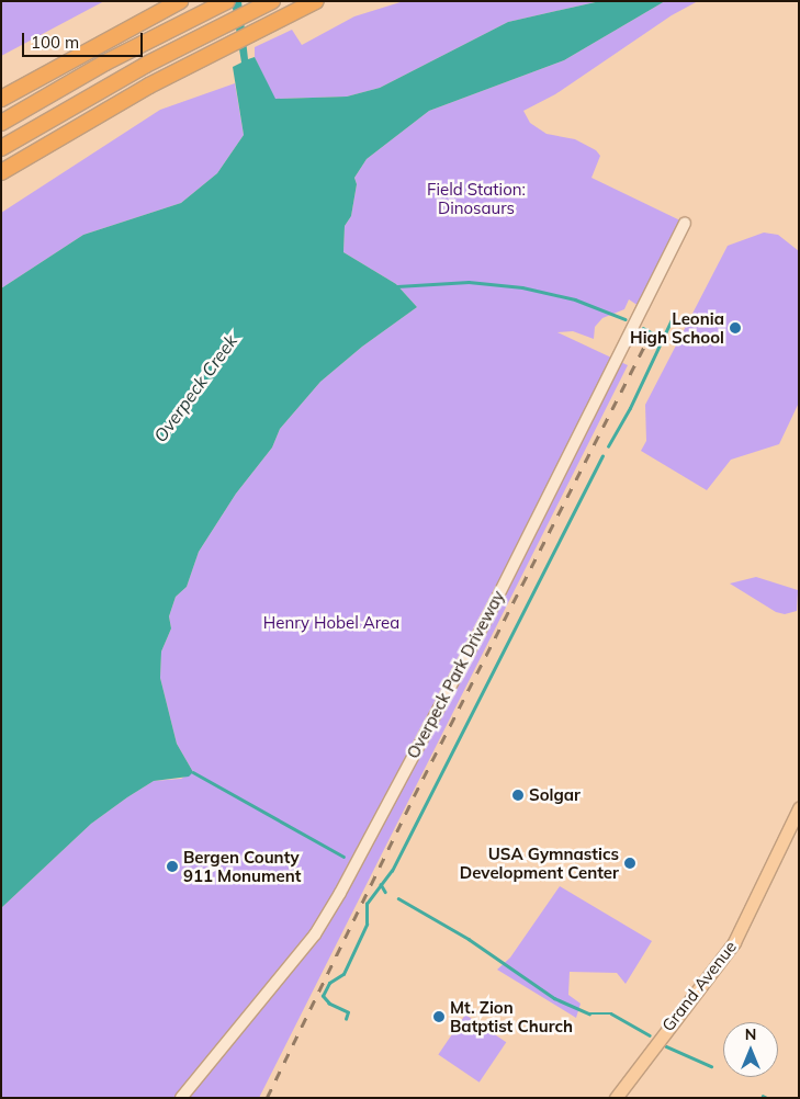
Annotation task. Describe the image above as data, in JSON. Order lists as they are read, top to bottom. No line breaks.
{"streets":{"main road":["Grand Avenue"],"street":["Overpeck Park Driveway"]},"water":["Overpeck Creek"],"parks":["Field Station: Dinosaurs","Henry Hobel Area"],"places":["Leonia High School","Solgar","USA Gymnastics Development Center","Bergen County 911 Monument","Mt. Zion Batptist Church"],"scale_bar":"100 m","north":"top"}
